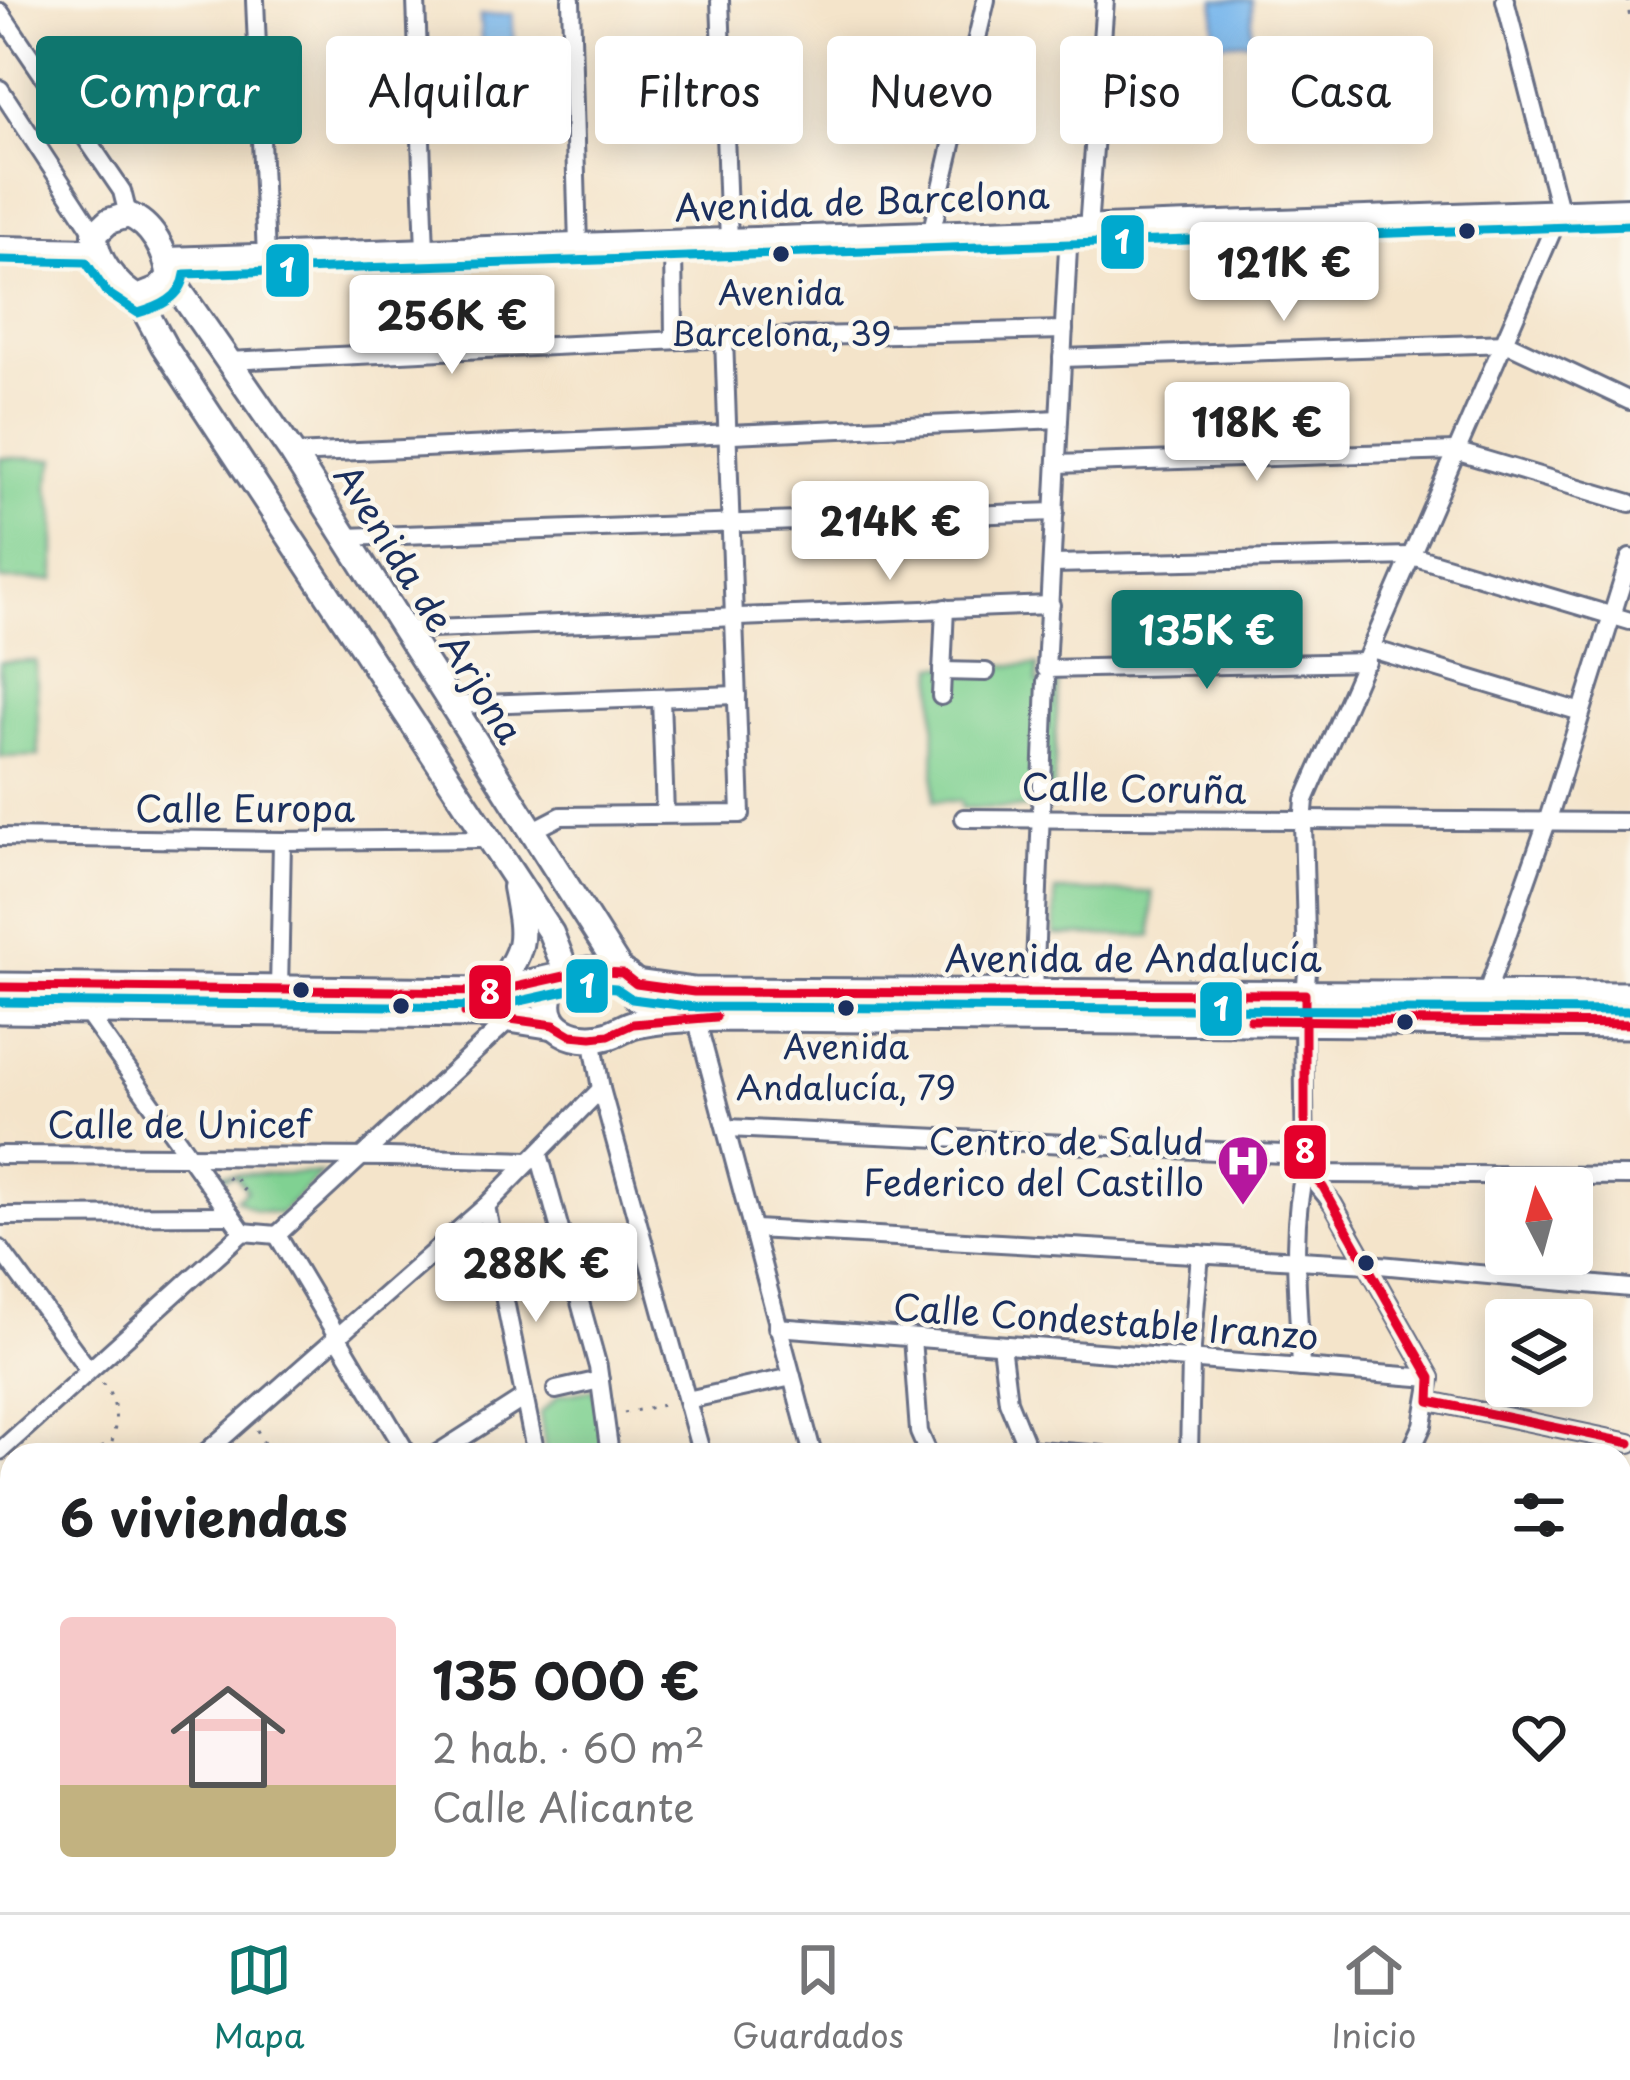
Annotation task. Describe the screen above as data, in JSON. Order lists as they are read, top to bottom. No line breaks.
{"streets":{"main road":["Avenida de Andalucía"],"street":["Avenida de Barcelona","Avenida de Arjona","Calle Coruña","Calle Europa","Calle de Unicef","Calle Condestable Iranzo"]},"crossings":[["Avenida de Barcelona","Avenida de Arjona"],["Avenida de Arjona","Avenida de Andalucía"]],"places":{"other":["Avenida Barcelona, 39","Avenida Andalucía, 79"],"hospital":["Centro de Salud Federico del Castillo"]},"lines":["transit line 1","transit line 8"],"north":"top","page":{"chip":["Comprar","Alquilar","Filtros","Nuevo","Piso","Casa"],"price":["121K €","256K €","118K €","214K €","135K €","288K €"],"heading":"6 viviendas","list":[{"name":"135 000 €","note":"2 hab. · 60 m² · Calle Alicante"}],"tabs":["Mapa","Guardados","Inicio"]}}
